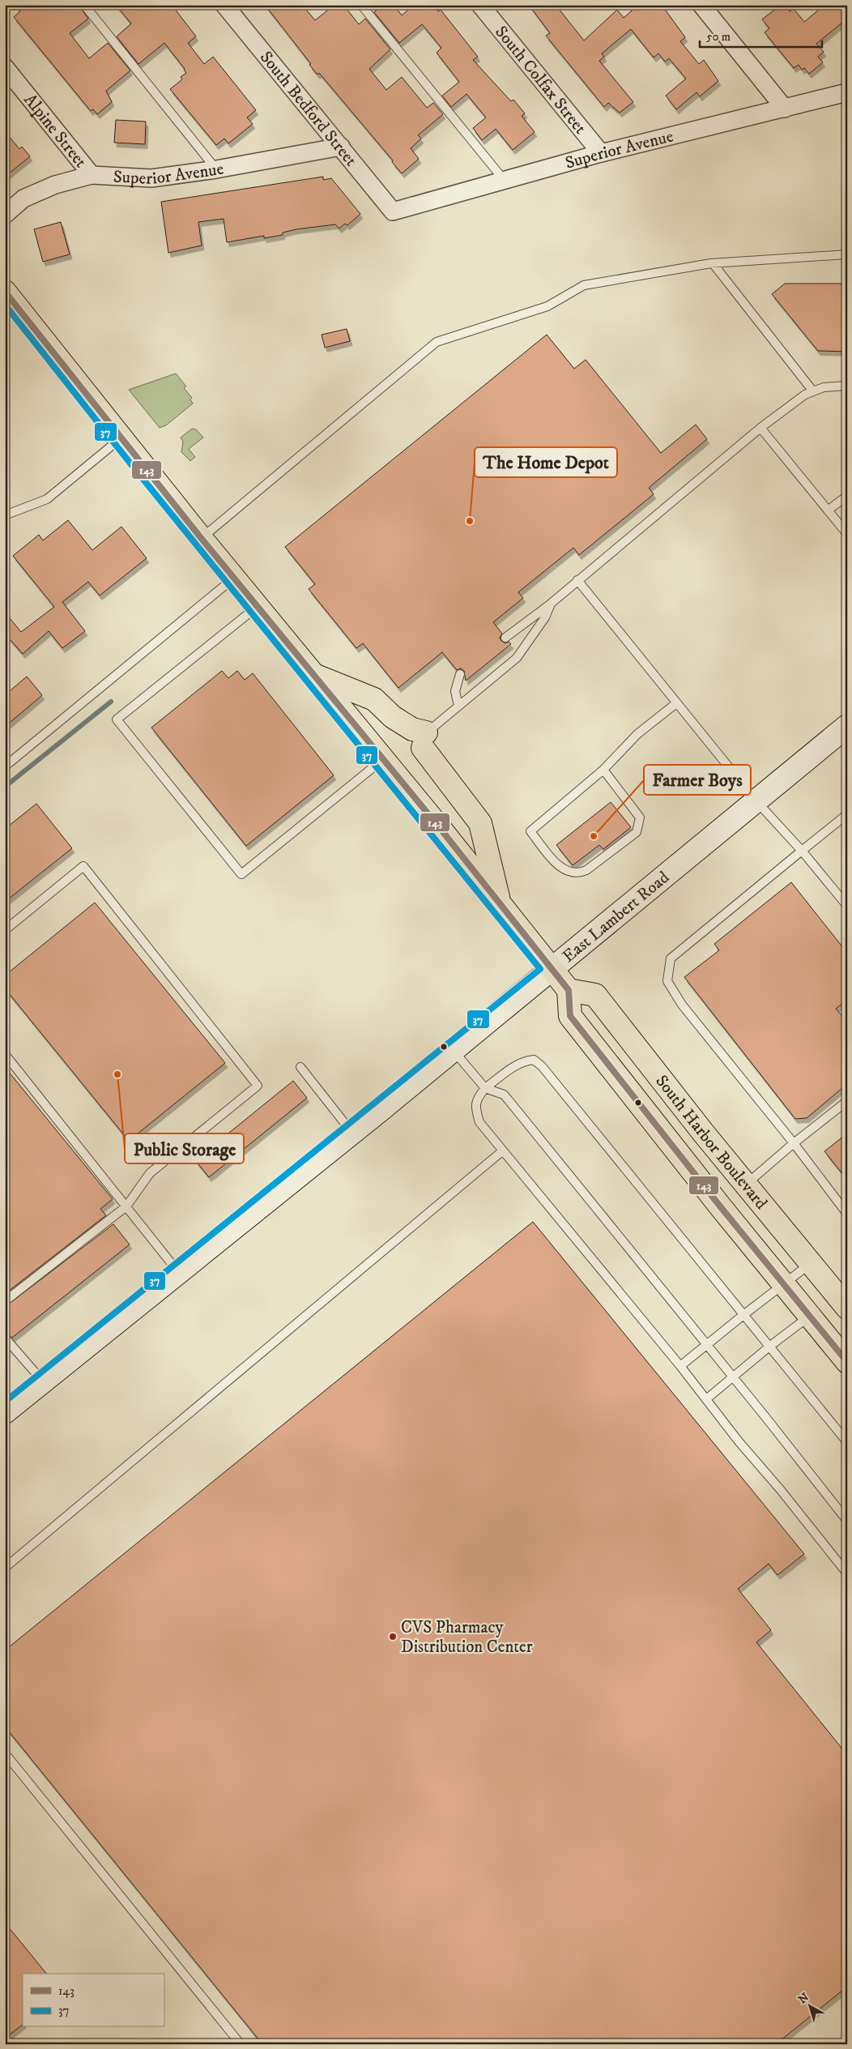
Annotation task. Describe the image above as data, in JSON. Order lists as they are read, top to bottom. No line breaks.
{"streets":{"main road":["East Lambert Road","South Harbor Boulevard"],"street":["South Colfax Street","South Bedford Street","Alpine Street","Superior Avenue"]},"crossings":[["South Colfax Street","Superior Avenue"],["South Bedford Street","Superior Avenue"],["Alpine Street","Superior Avenue"]],"places":["The Home Depot","Farmer Boys","Public Storage","CVS Pharmacy Distribution Center"],"lines":["transit line 143","transit line 37"],"legend":["143","37"],"scale_bar":"50 m","north":"top left"}
